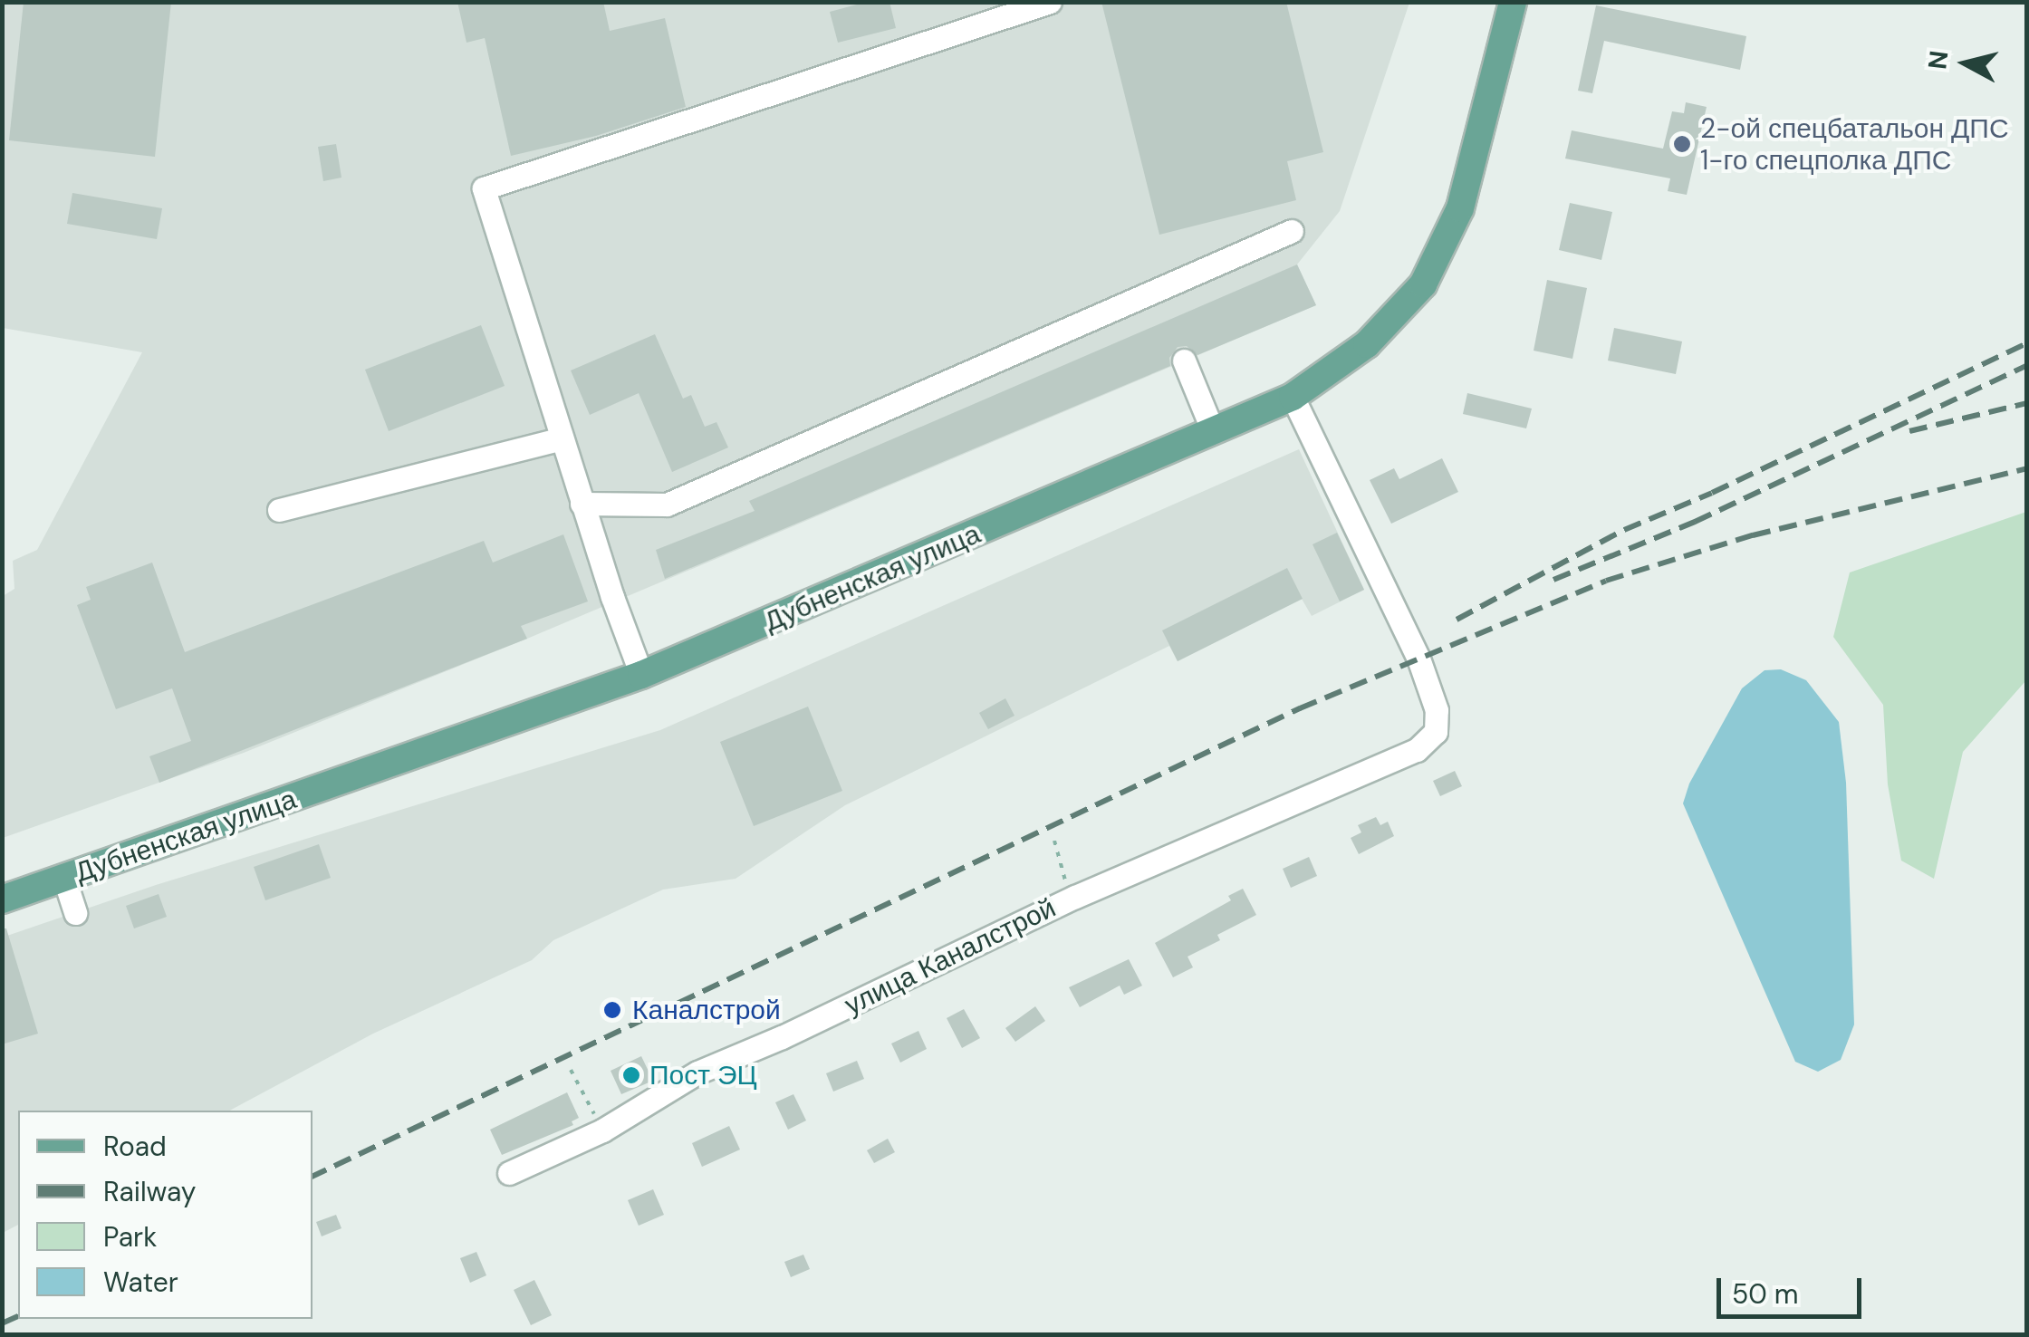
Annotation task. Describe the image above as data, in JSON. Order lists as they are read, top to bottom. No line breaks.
{"streets":{"main road":["Дубненская улица"],"street":["улица Каналстрой"]},"crossings":[["Дубненская улица","улица Каналстрой"]],"places":["2-ой спецбатальон ДПС 1-го спецполка ДПС","Каналстрой","Пост ЭЦ"],"legend":["Road","Railway","Park","Water"],"scale_bar":"50 m","north":"left"}
